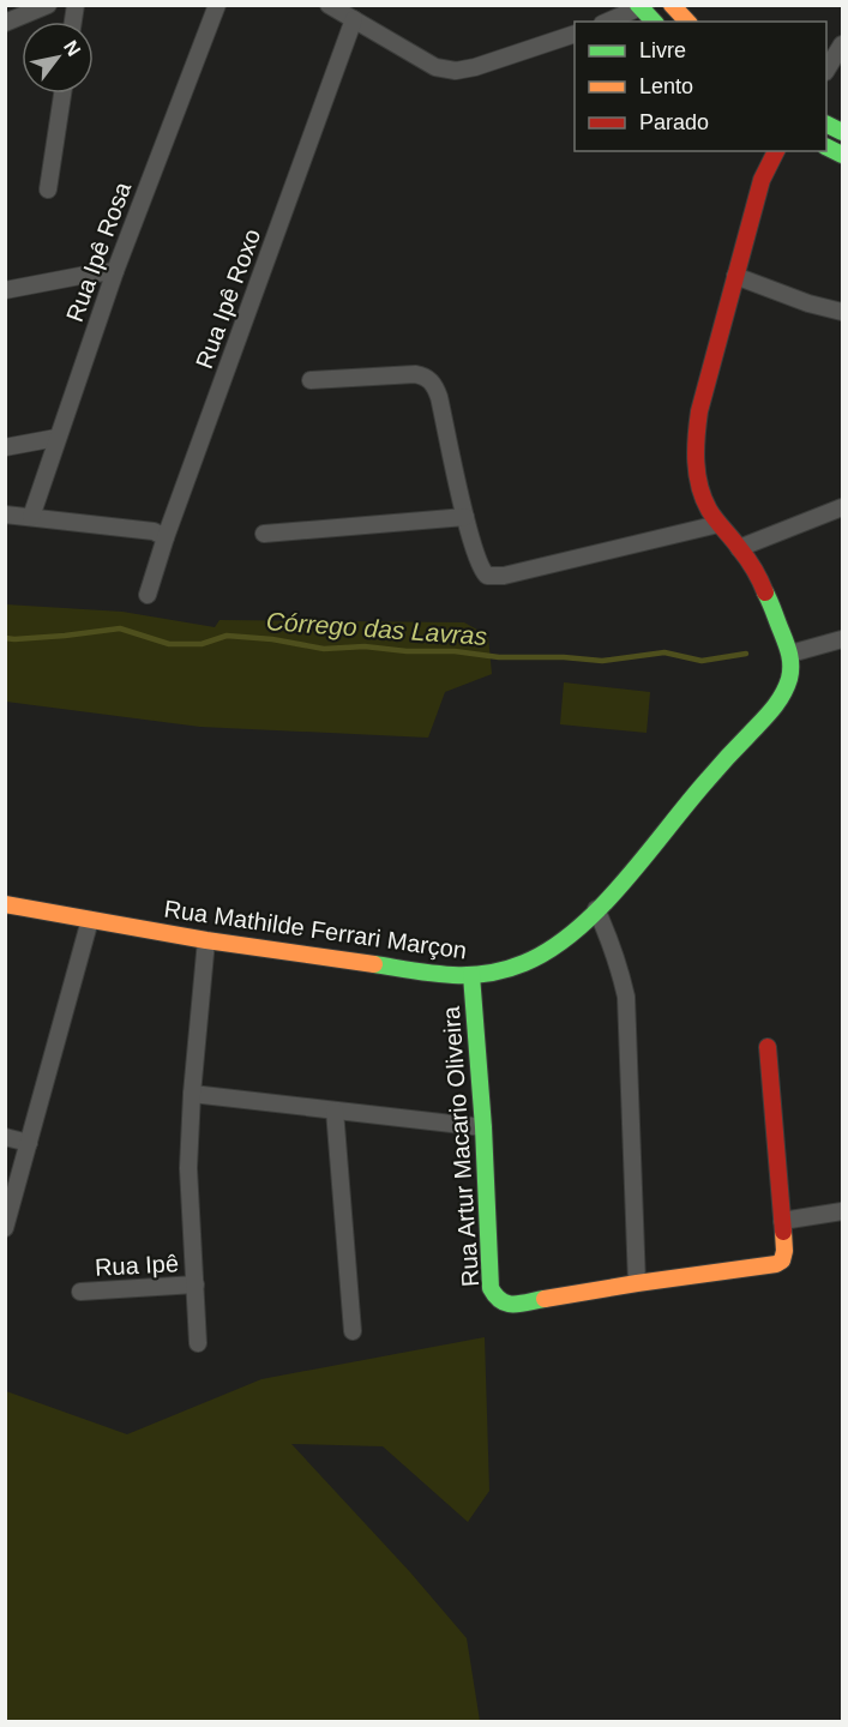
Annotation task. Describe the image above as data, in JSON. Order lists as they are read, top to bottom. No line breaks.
{"streets":{"street":["Rua Ipê Rosa","Rua Ipê Roxo","Rua Mathilde Ferrari Marçon","Rua Artur Macario Oliveira","Rua Ipê"]},"crossings":[["Rua Mathilde Ferrari Marçon","Rua Artur Macario Oliveira"]],"water":["Córrego das Lavras"],"legend":["Livre","Lento","Parado"],"north":"top right"}
